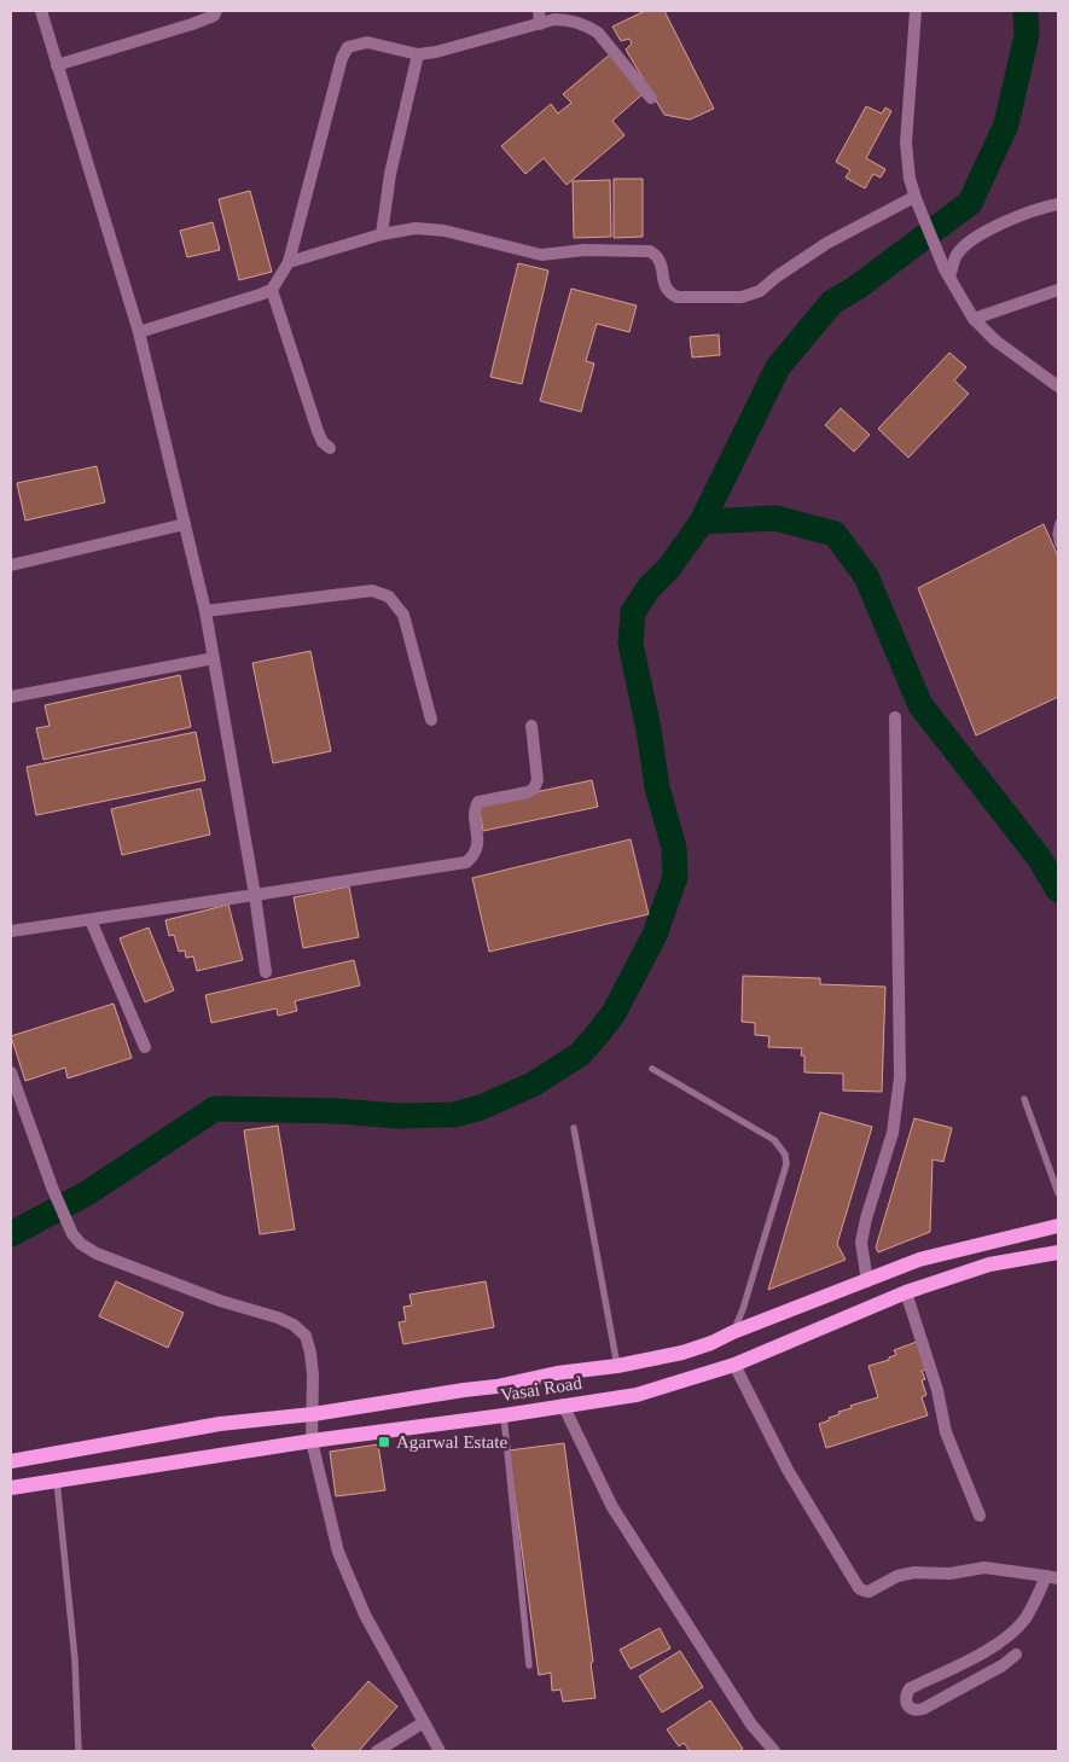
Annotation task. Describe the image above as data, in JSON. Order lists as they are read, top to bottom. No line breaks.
{"streets":{"main road":["Vasai Road"]},"places":{"transit":["Agarwal Estate"]}}
